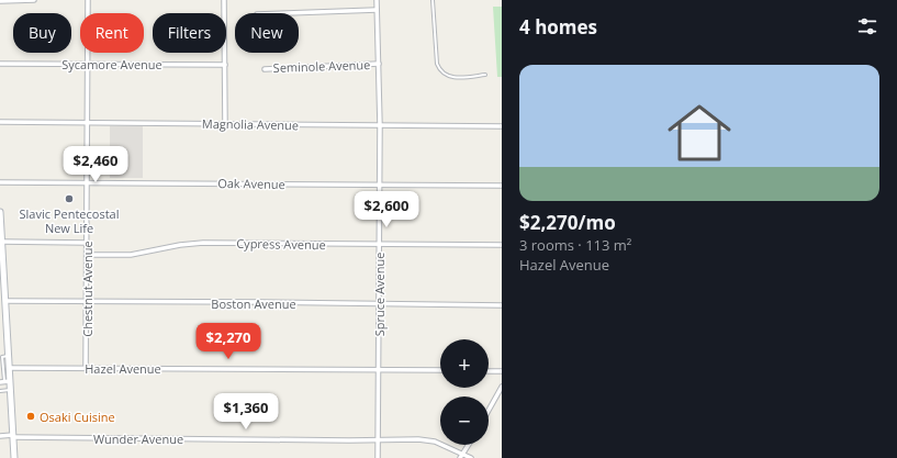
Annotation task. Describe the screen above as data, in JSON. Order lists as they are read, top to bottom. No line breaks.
{"streets":{"street":["Sycamore Avenue","Seminole Avenue","Magnolia Avenue","Oak Avenue","Cypress Avenue","Chestnut Avenue","Spruce Avenue","Boston Avenue","Hazel Avenue","Wunder Avenue"]},"crossings":[["Sycamore Avenue","Chestnut Avenue"],["Seminole Avenue","Spruce Avenue"],["Magnolia Avenue","Chestnut Avenue"],["Magnolia Avenue","Spruce Avenue"],["Oak Avenue","Chestnut Avenue"],["Oak Avenue","Spruce Avenue"],["Cypress Avenue","Chestnut Avenue"],["Cypress Avenue","Spruce Avenue"],["Chestnut Avenue","Boston Avenue"],["Chestnut Avenue","Hazel Avenue"],["Spruce Avenue","Boston Avenue"],["Spruce Avenue","Hazel Avenue"],["Spruce Avenue","Wunder Avenue"]],"places":["Slavic Pentecostal New Life","Osaki Cuisine"],"page":{"heading":"4 homes","chip":["Buy","Rent","Filters","New"],"list":[{"name":"$2,270/mo","note":"3 rooms · 113 m² · Hazel Avenue"}],"price":["$2,460","$2,600","$2,270","$1,360"],"map_buttons":["+","−"]}}
